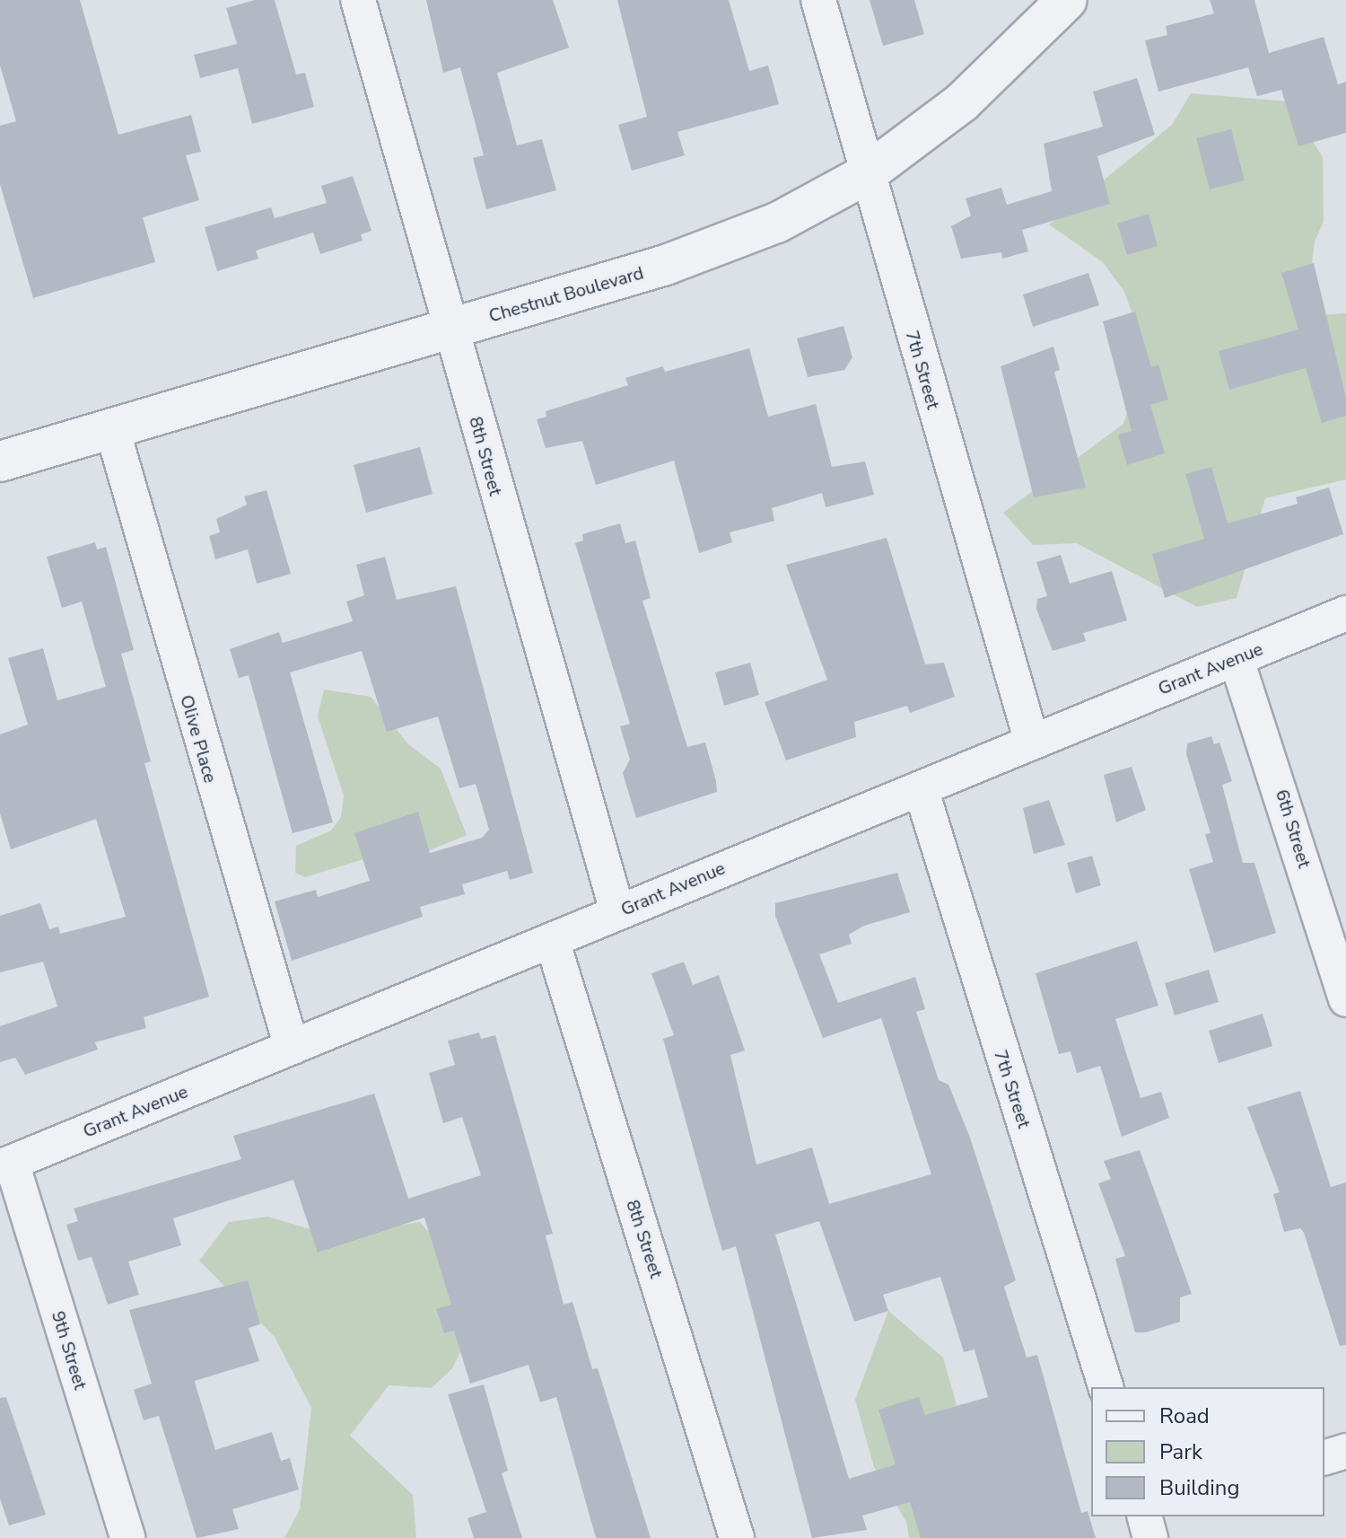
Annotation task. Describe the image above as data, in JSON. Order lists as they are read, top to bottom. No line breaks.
{"streets":{"street":["Chestnut Boulevard","7th Street","8th Street","Grant Avenue","Olive Place","6th Street","9th Street"]},"crossings":[["Chestnut Boulevard","7th Street"],["Chestnut Boulevard","8th Street"],["Chestnut Boulevard","Olive Place"],["7th Street","Grant Avenue"],["8th Street","Grant Avenue"],["Grant Avenue","Olive Place"],["Grant Avenue","6th Street"],["Grant Avenue","9th Street"]],"legend":["Road","Park","Building"]}
